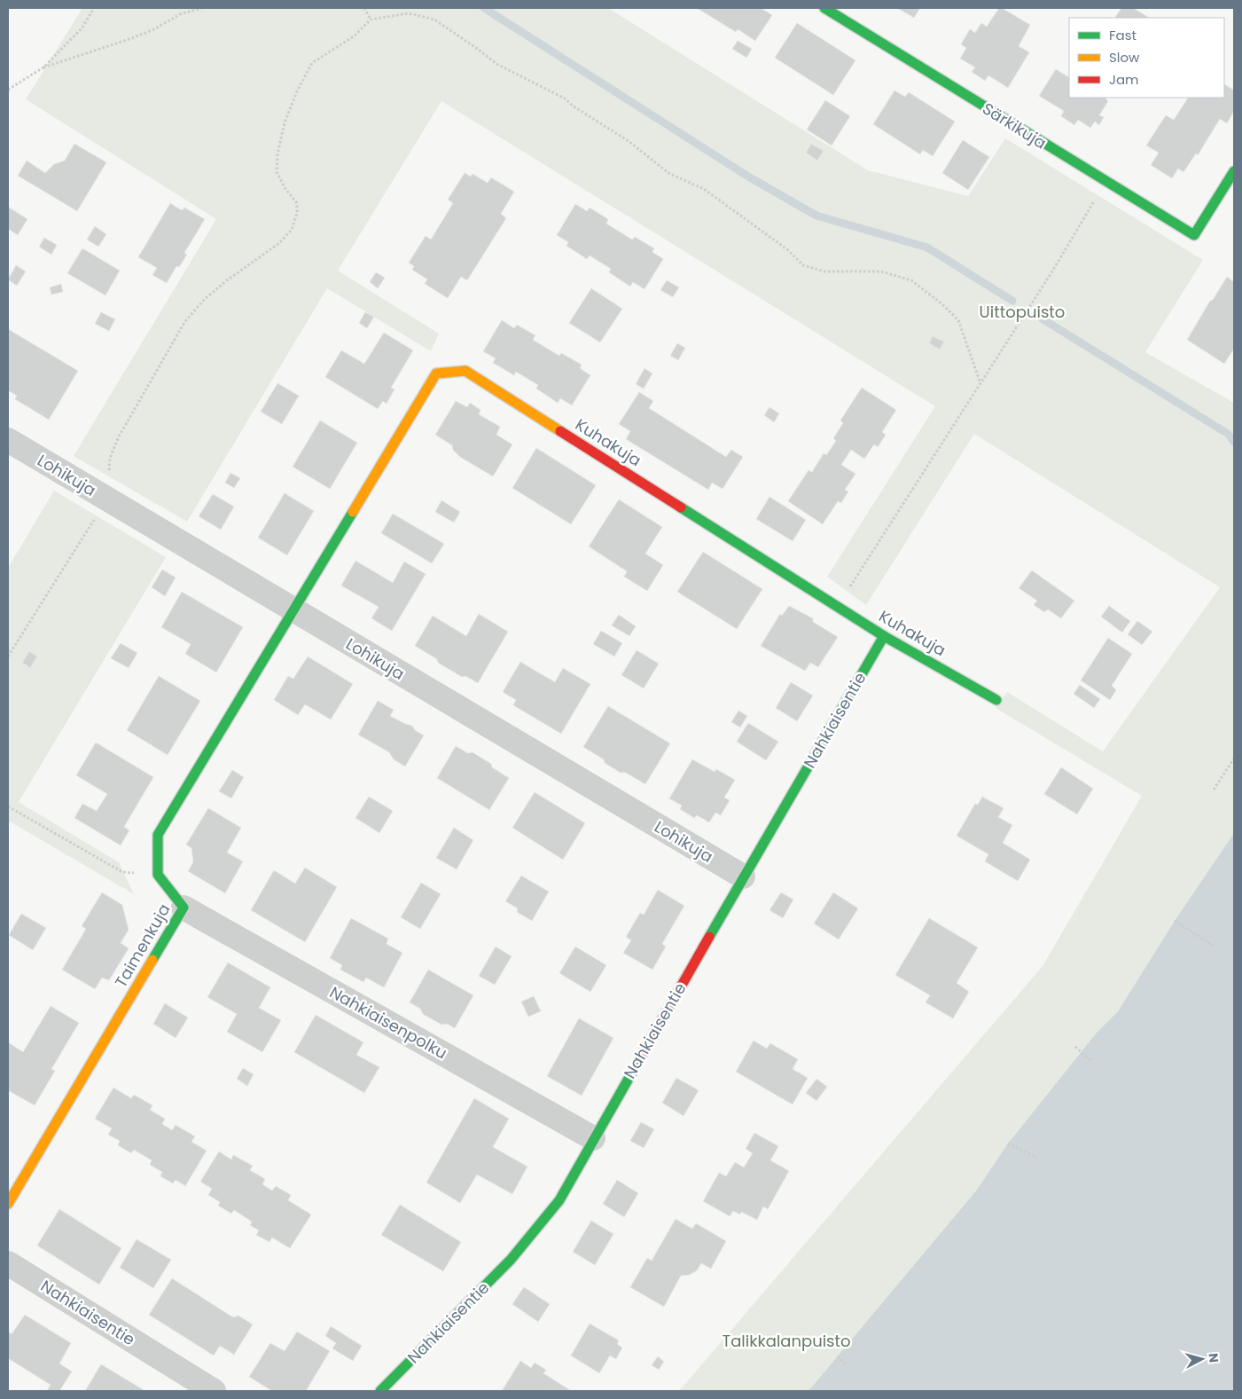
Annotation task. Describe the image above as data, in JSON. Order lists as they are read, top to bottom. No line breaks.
{"streets":{"street":["Särkikuja","Kuhakuja","Lohikuja","Nahkiaisentie","Taimenkuja","Nahkiaisenpolku"]},"crossings":[["Kuhakuja","Lohikuja"],["Kuhakuja","Nahkiaisentie"],["Lohikuja","Nahkiaisentie"],["Nahkiaisentie","Nahkiaisenpolku"],["Taimenkuja","Nahkiaisenpolku"]],"parks":["Uittopuisto","Talikkalanpuisto"],"legend":["Fast","Slow","Jam"],"north":"right"}
